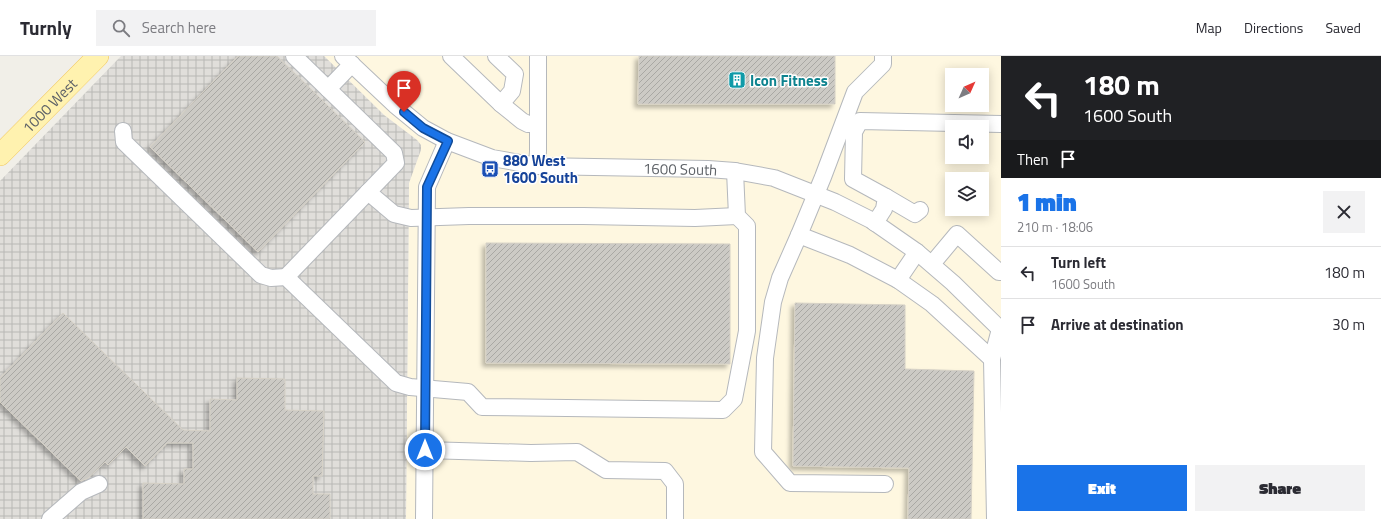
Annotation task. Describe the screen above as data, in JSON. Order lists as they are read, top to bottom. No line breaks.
{"streets":{"main road":["1000 West"],"street":["1600 South"]},"places":{"building":["Icon Fitness"],"bus stop":["880 West 1600 South"]},"north":"top right","page":{"header":"Turnly","search":"Search here","nav":["Map","Directions","Saved"],"turn":["180 m","1600 South"],"then":"Then","heading":["1 min","210 m · 18:06"],"list":[{"name":"Turn left","note":"1600 South","value":"180 m"},{"name":"Arrive at destination","value":"30 m"}],"buttons":["Exit","Share"]}}
